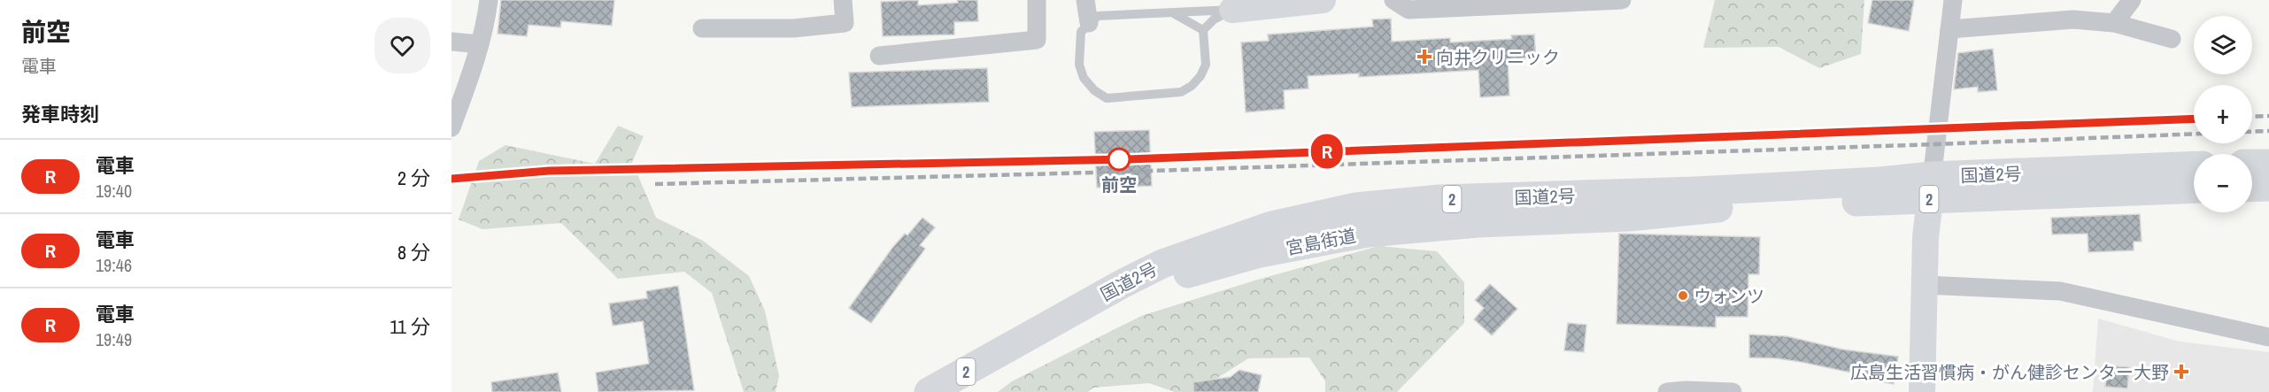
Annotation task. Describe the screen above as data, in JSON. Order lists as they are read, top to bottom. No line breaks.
{"streets":{"highway":["国道2号","2","宮島街道"]},"crossings":[["国道2号","宮島街道"]],"places":{"health":["向井クリニック","広島生活習慣病・がん健診センター大野"],"other":["前空","ウォンツ"]},"page":{"heading":[["前空","電車"],"発車時刻"],"on_map":"R","map_buttons":["+","−"],"list":[{"mark":"R","name":"電車","note":"19:40","value":"2 分"},{"mark":"R","name":"電車","note":"19:46","value":"8 分"},{"mark":"R","name":"電車","note":"19:49","value":"11 分"}]}}
